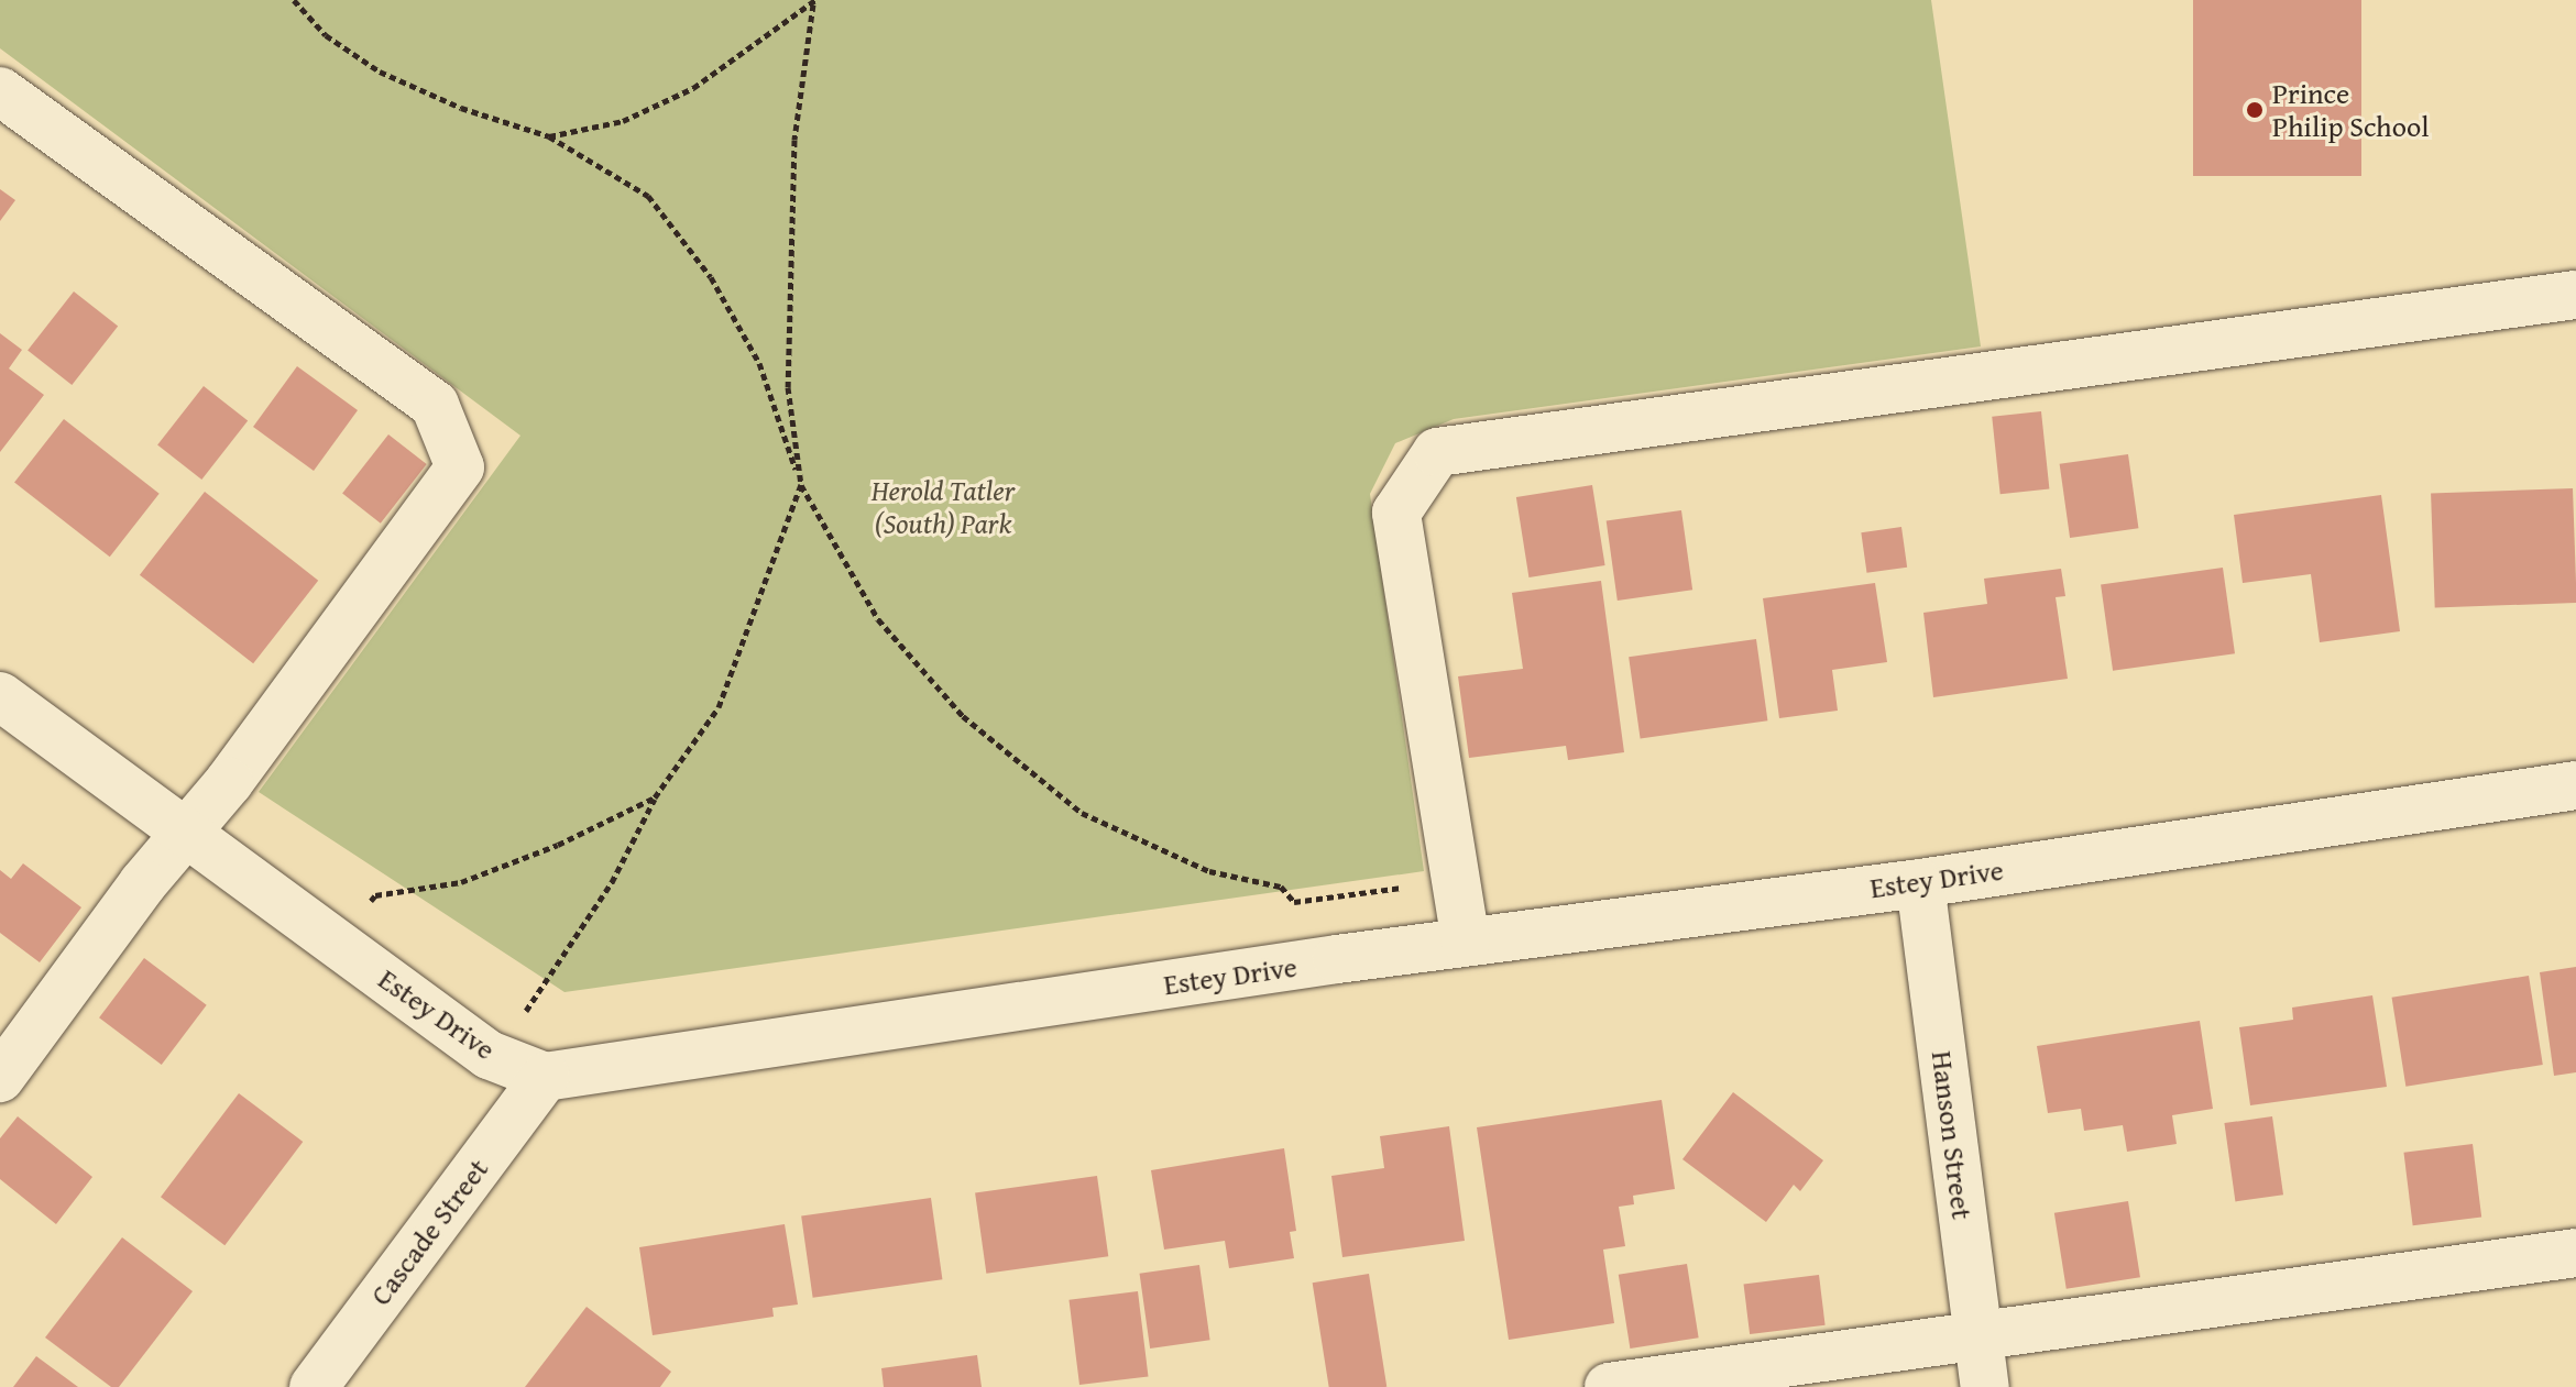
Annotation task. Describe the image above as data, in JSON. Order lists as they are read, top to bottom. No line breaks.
{"streets":{"street":["Estey Drive","Hanson Street","Cascade Street"]},"crossings":[["Estey Drive","Hanson Street"],["Estey Drive","Cascade Street"]],"parks":["Herold Tatler (South) Park"],"places":["Prince Philip School"]}
